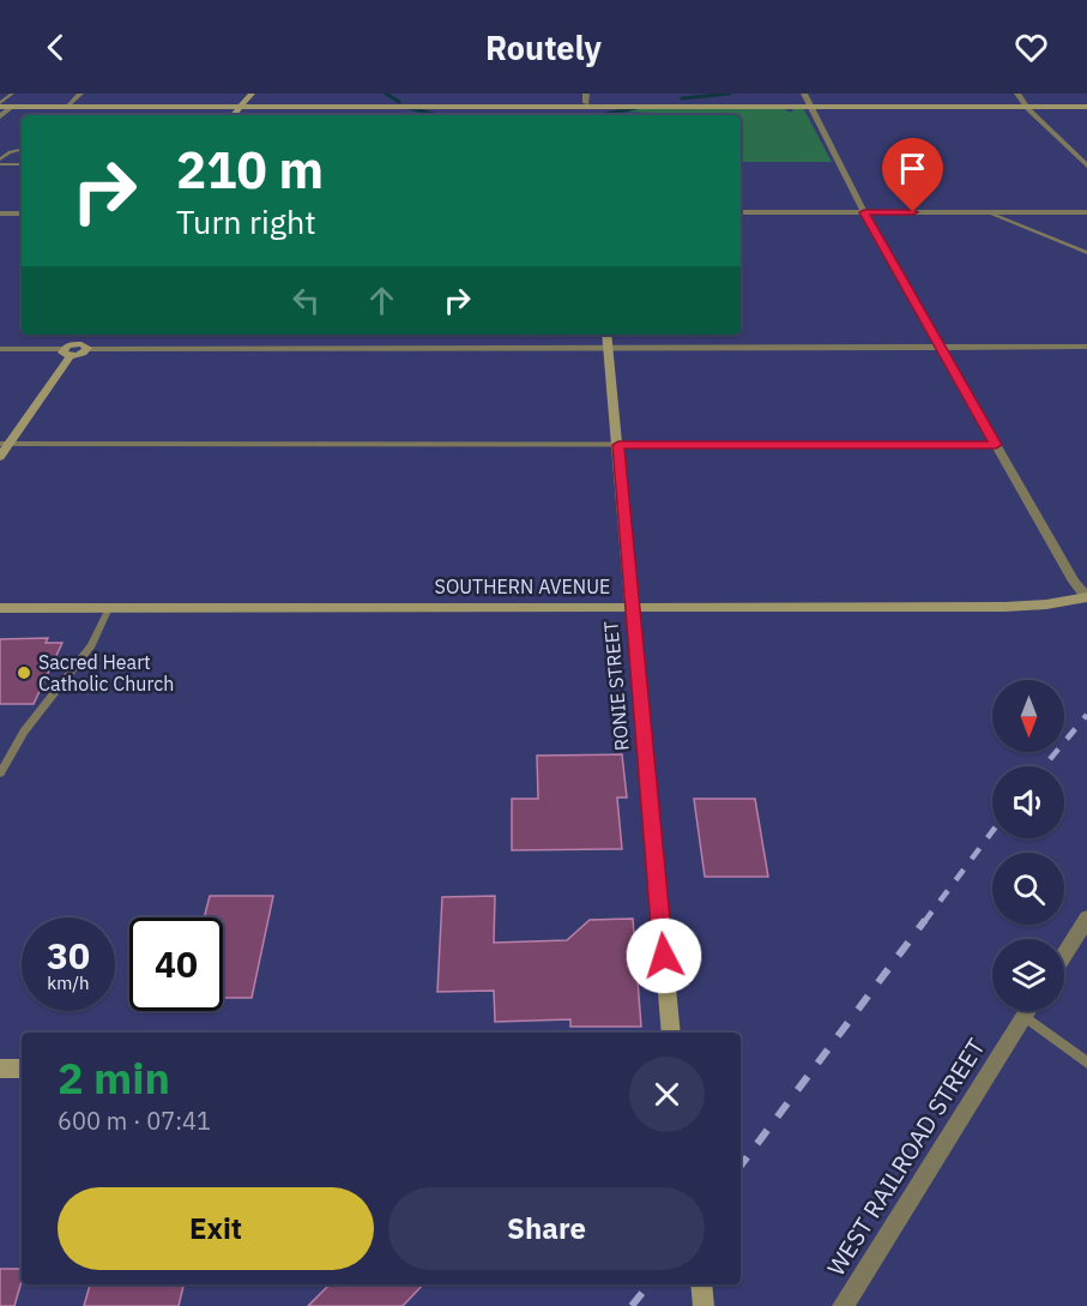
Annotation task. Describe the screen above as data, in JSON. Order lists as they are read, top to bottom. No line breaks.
{"streets":{"street":["SOUTHERN AVENUE","RONIE STREET","WEST RAILROAD STREET"]},"crossings":[["SOUTHERN AVENUE","RONIE STREET"]],"places":["Sacred Heart Catholic Church"],"north":"bottom","page":{"header":"Routely","turn":["210 m","Turn right"],"speed":"30 km/h","limit":"40","heading":["2 min","600 m · 07:41"],"buttons":["Exit","Share"]}}
